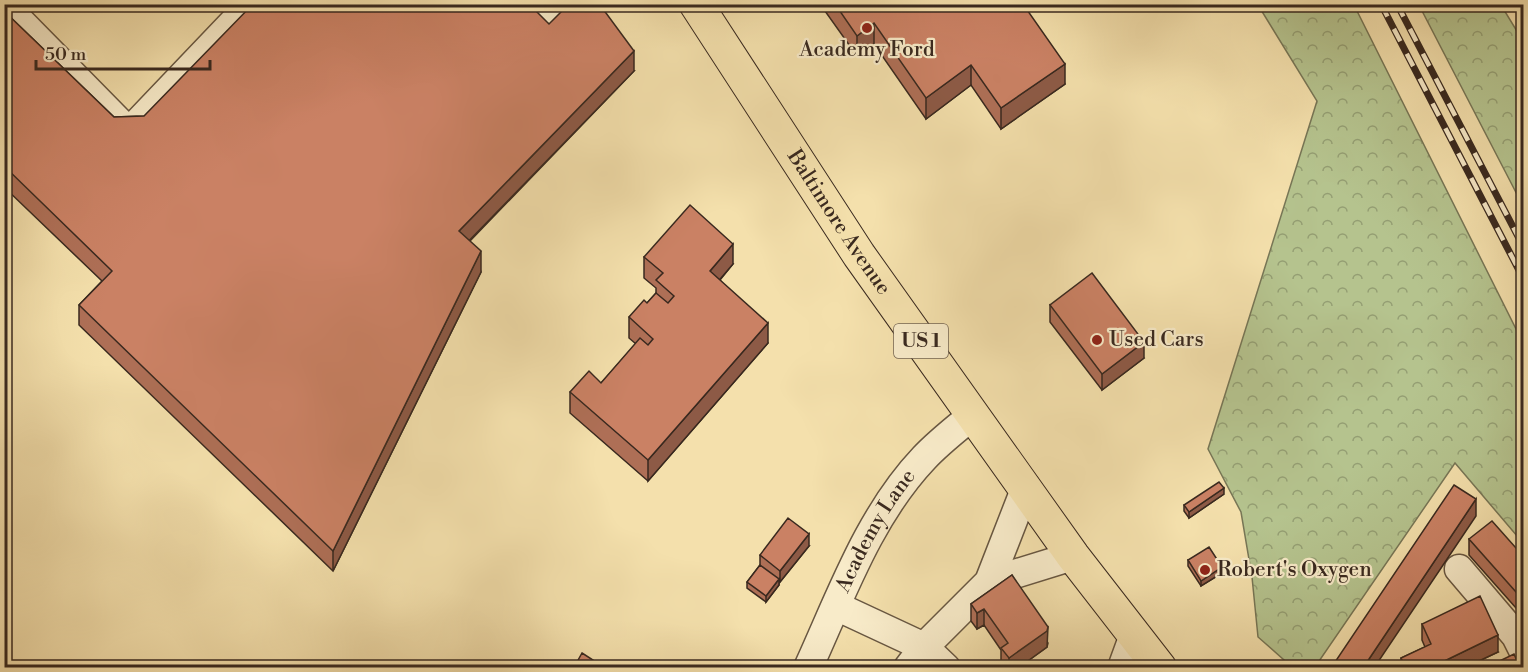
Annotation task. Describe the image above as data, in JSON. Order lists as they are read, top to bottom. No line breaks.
{"streets":{"main road":["Baltimore Avenue","US 1"],"street":["Academy Lane"]},"crossings":[["Baltimore Avenue","Academy Lane"]],"places":["Academy Ford","Used Cars","Robert's Oxygen"],"scale_bar":"50 m"}
